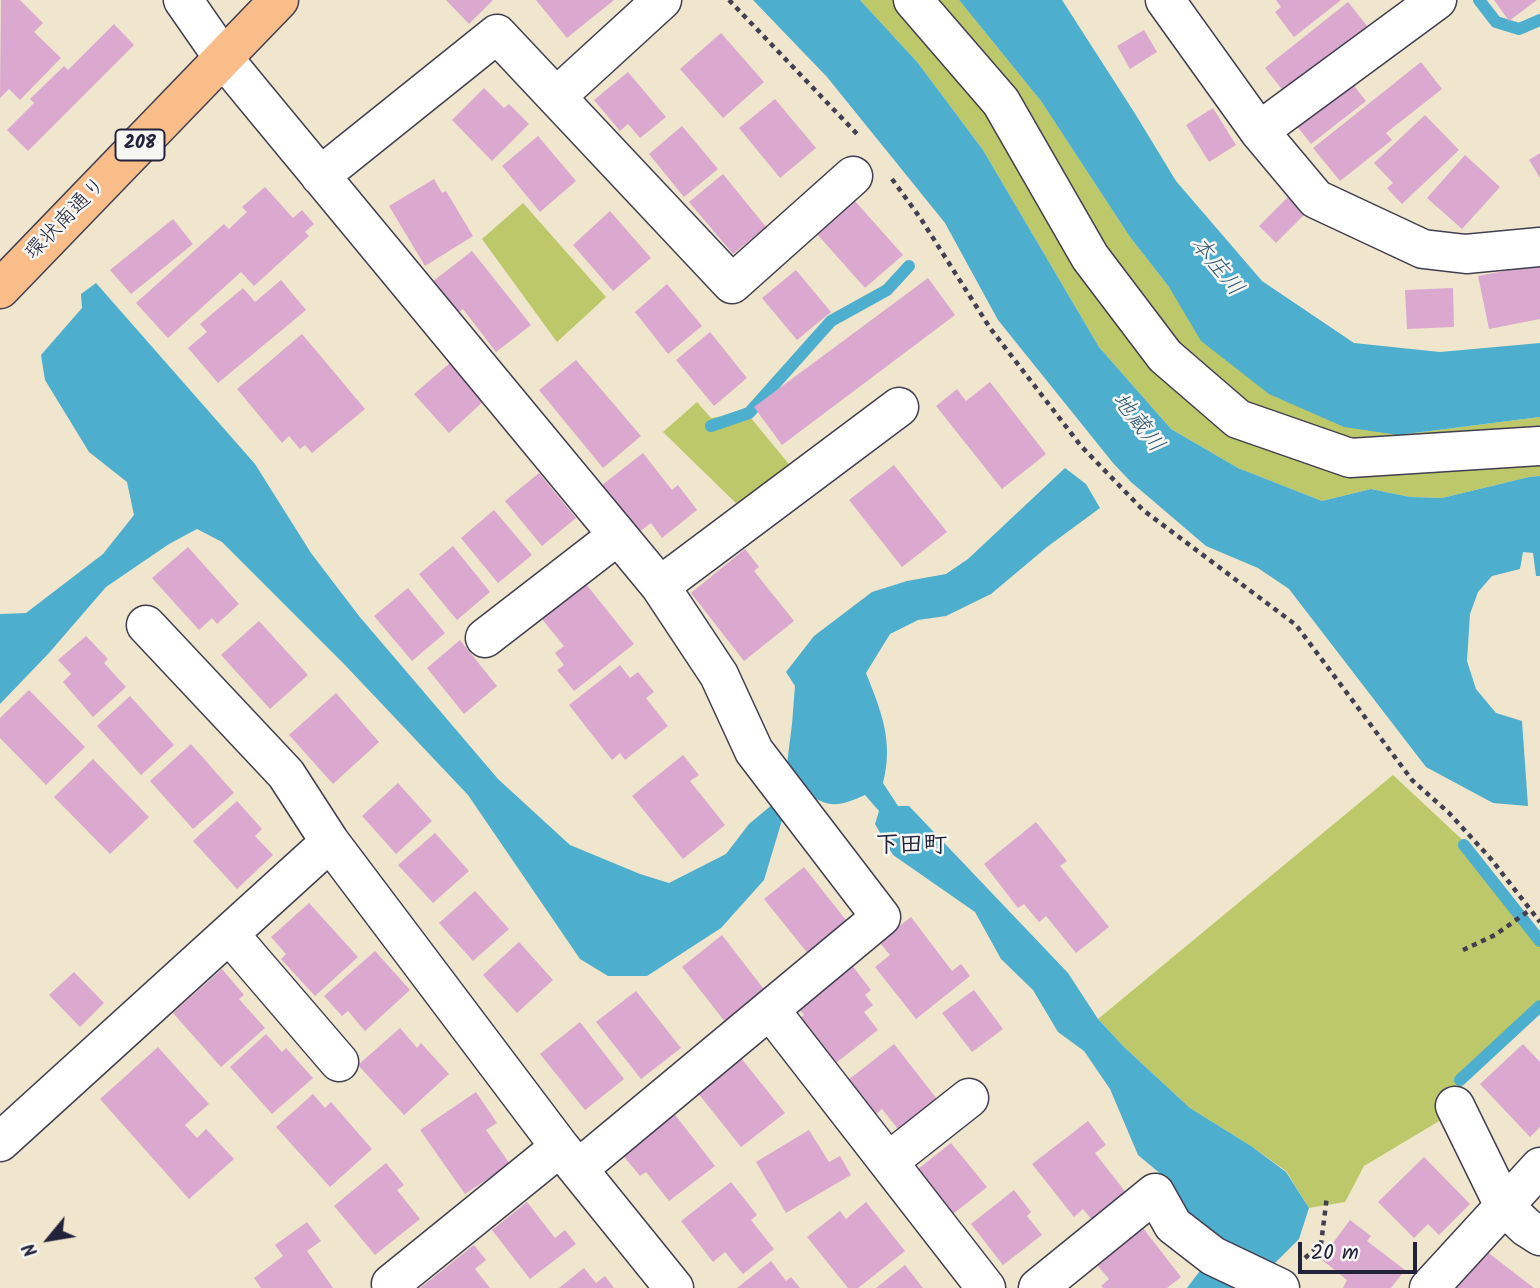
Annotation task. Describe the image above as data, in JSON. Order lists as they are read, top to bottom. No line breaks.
{"streets":{"highway":["208","環状南通り"]},"districts":["下田町"],"water":["本庄川","地蔵川"],"scale_bar":"20 m","north":"bottom left"}
